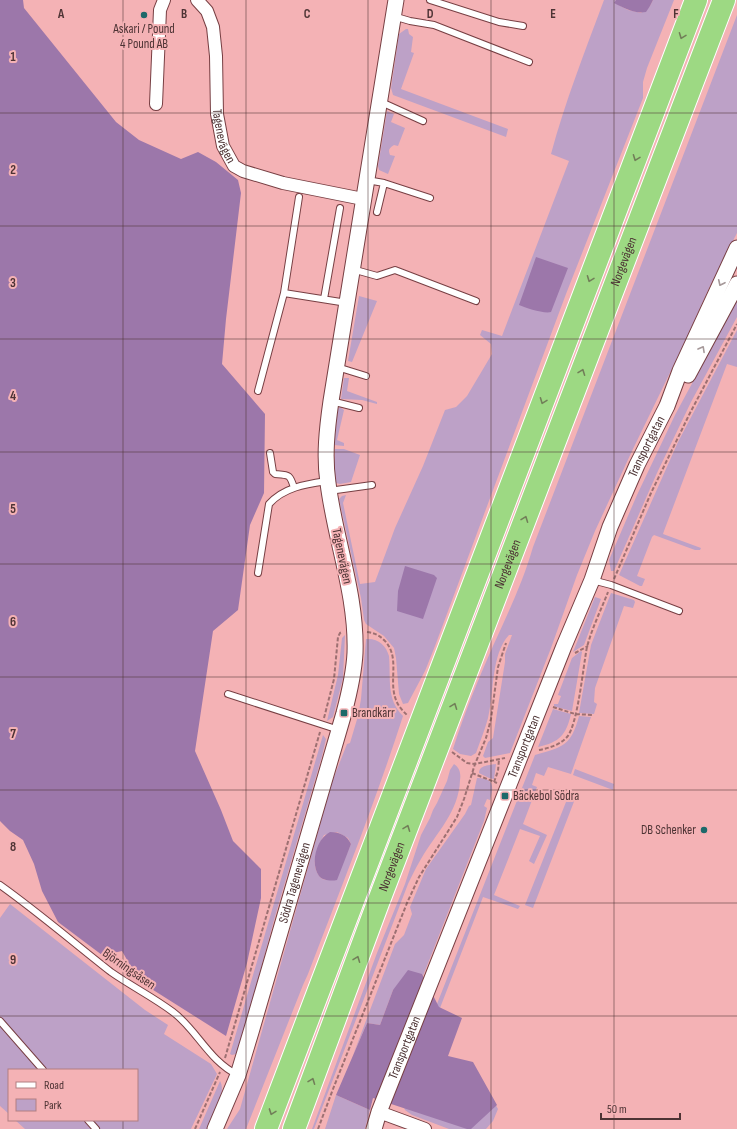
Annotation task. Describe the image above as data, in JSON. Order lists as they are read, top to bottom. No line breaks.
{"streets":{"highway":["Norgevägen"],"street":["Tagenevägen","Transportgatan","Södra Tagenevägen"],"lane":["Björningsåsen"]},"crossings":[["Tagenevägen","Södra Tagenevägen"],["Södra Tagenevägen","Björningsåsen"]],"places":{"other":["Askari / Pound 4 Pound AB","DB Schenker"],"transit":["Brandkärr","Bäckebol Södra"]},"legend":["Road","Park"],"scale_bar":"50 m","grid":{"columns":["A","B","C","D","E","F"],"rows":["1","2","3","4","5","6","7","8","9"]}}
